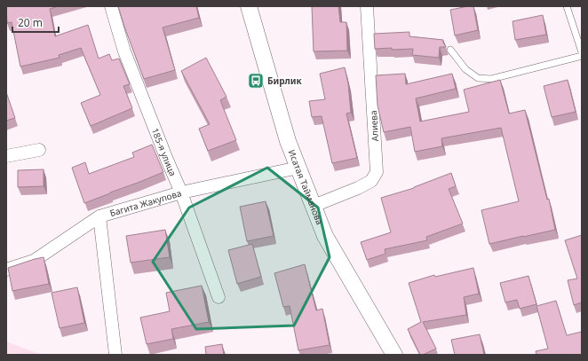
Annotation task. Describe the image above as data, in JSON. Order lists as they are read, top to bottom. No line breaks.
{"streets":{"street":["Алиева","185-я улица","Исатая Тайманова","Багита Жакупова"]},"crossings":[["Алиева","Исатая Тайманова"],["185-я улица","Багита Жакупова"],["Исатая Тайманова","Багита Жакупова"]],"places":{"bus stop":["Бирлик"]},"scale_bar":"20 m"}
